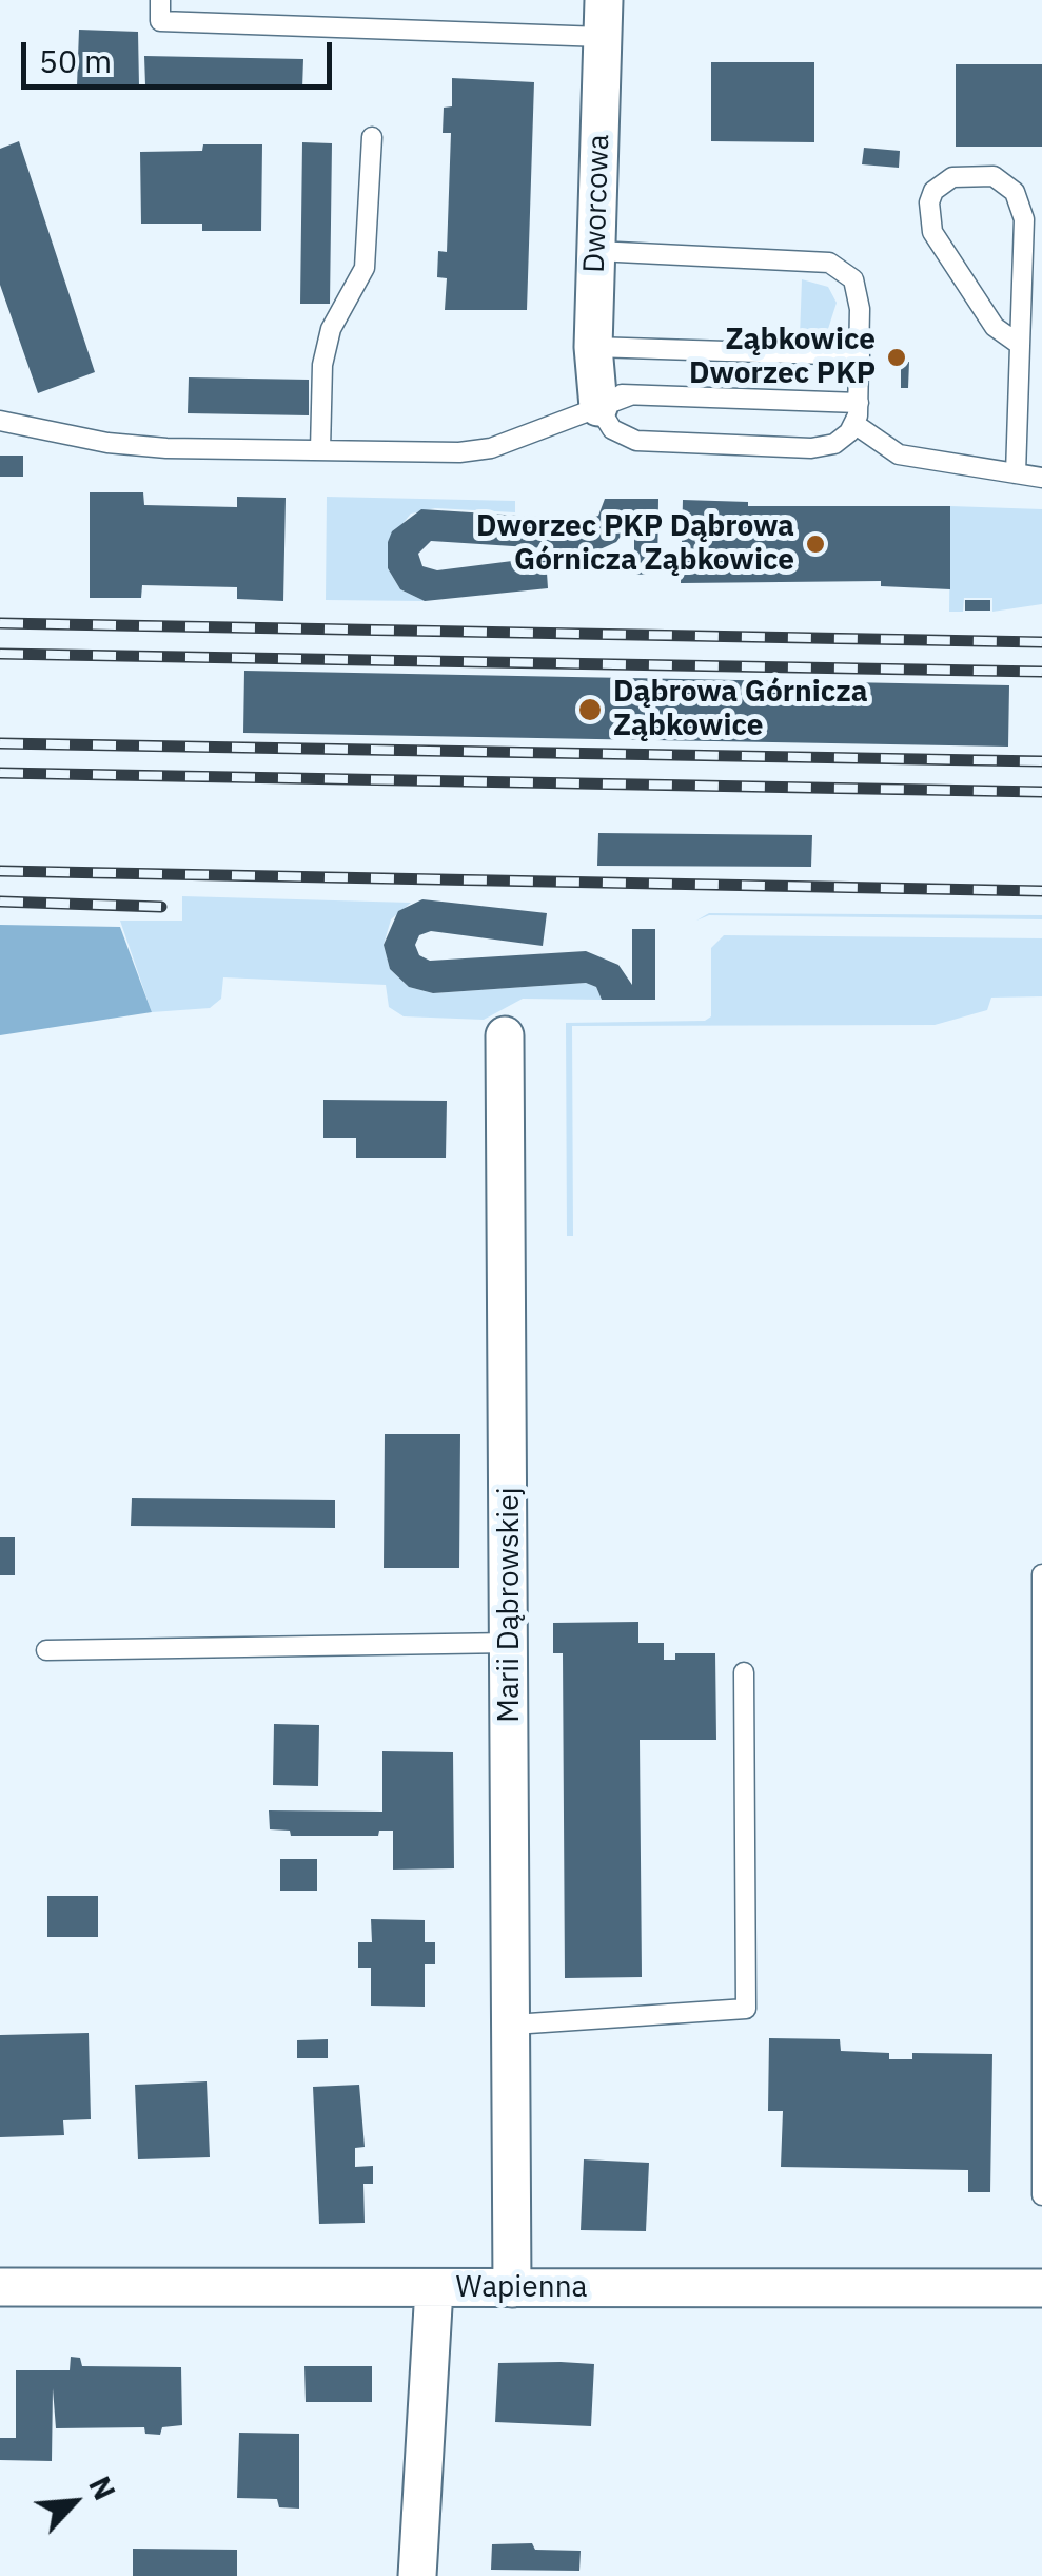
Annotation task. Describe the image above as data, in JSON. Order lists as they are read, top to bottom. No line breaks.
{"streets":{"street":["Dworcowa","Marii Dąbrowskiej","Wapienna"]},"crossings":[["Marii Dąbrowskiej","Wapienna"]],"places":["Ząbkowice Dworzec PKP","Dworzec PKP Dąbrowa Górnicza Ząbkowice","Dąbrowa Górnicza Ząbkowice"],"scale_bar":"50 m","north":"top right"}
